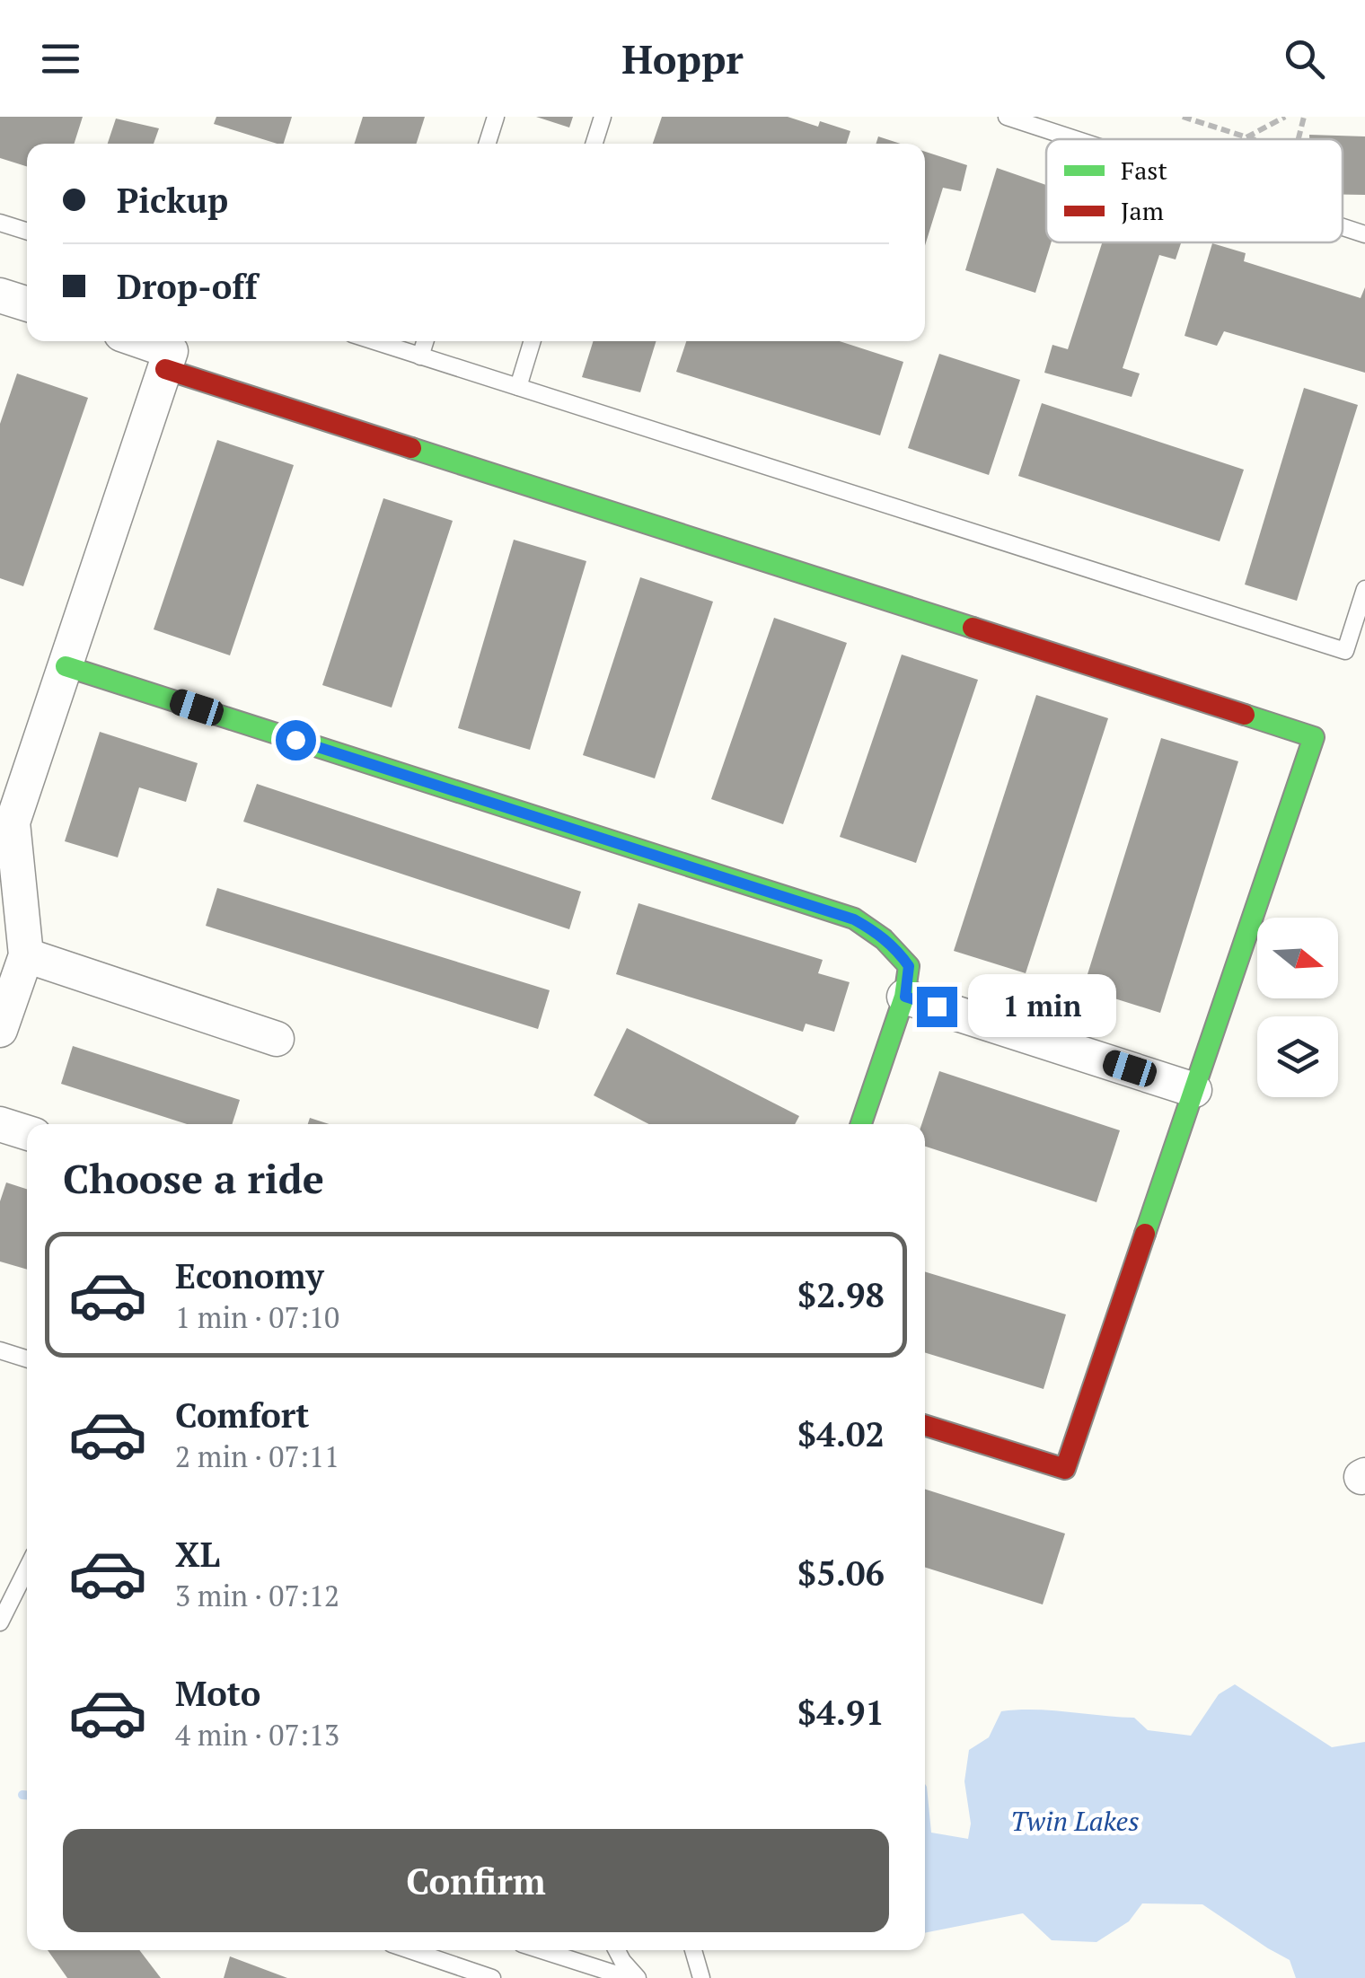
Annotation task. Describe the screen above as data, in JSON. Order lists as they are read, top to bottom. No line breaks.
{"water":["Twin Lakes"],"legend":["Fast","Jam"],"north":"right","page":{"header":"Hoppr","banner":["Pickup","Drop-off"],"bubble":"1 min","heading":"Choose a ride","list":[{"name":"Economy","note":"1 min · 07:10","value":"$2.98"},{"name":"Comfort","note":"2 min · 07:11","value":"$4.02"},{"name":"XL","note":"3 min · 07:12","value":"$5.06"},{"name":"Moto","note":"4 min · 07:13","value":"$4.91"}],"buttons":"Confirm"}}
